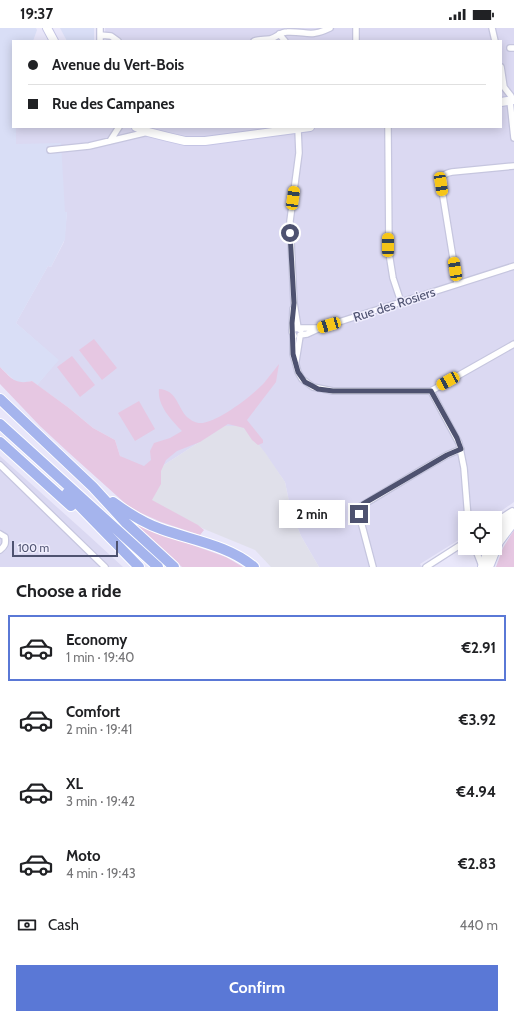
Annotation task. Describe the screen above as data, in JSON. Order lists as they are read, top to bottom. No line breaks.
{"streets":{"street":["Rue des Rosiers"]},"scale_bar":"100 m","page":{"status":"19:37","banner":["Avenue du Vert-Bois","Rue des Campanes"],"bubble":"2 min","scale":"100 m","heading":"Choose a ride","list":[{"name":"Economy","note":"1 min · 19:40","value":"€2.91"},{"name":"Comfort","note":"2 min · 19:41","value":"€3.92"},{"name":"XL","note":"3 min · 19:42","value":"€4.94"},{"name":"Moto","note":"4 min · 19:43","value":"€2.83"}],"pay":["Cash","440 m"],"buttons":"Confirm"}}
